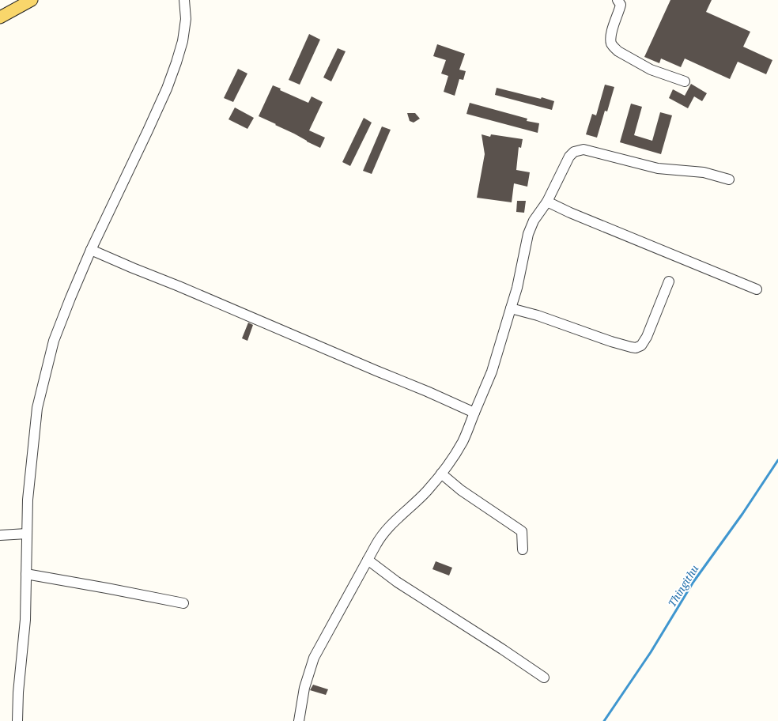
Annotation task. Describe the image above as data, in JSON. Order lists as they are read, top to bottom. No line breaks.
{"water":["Thingithu"]}
